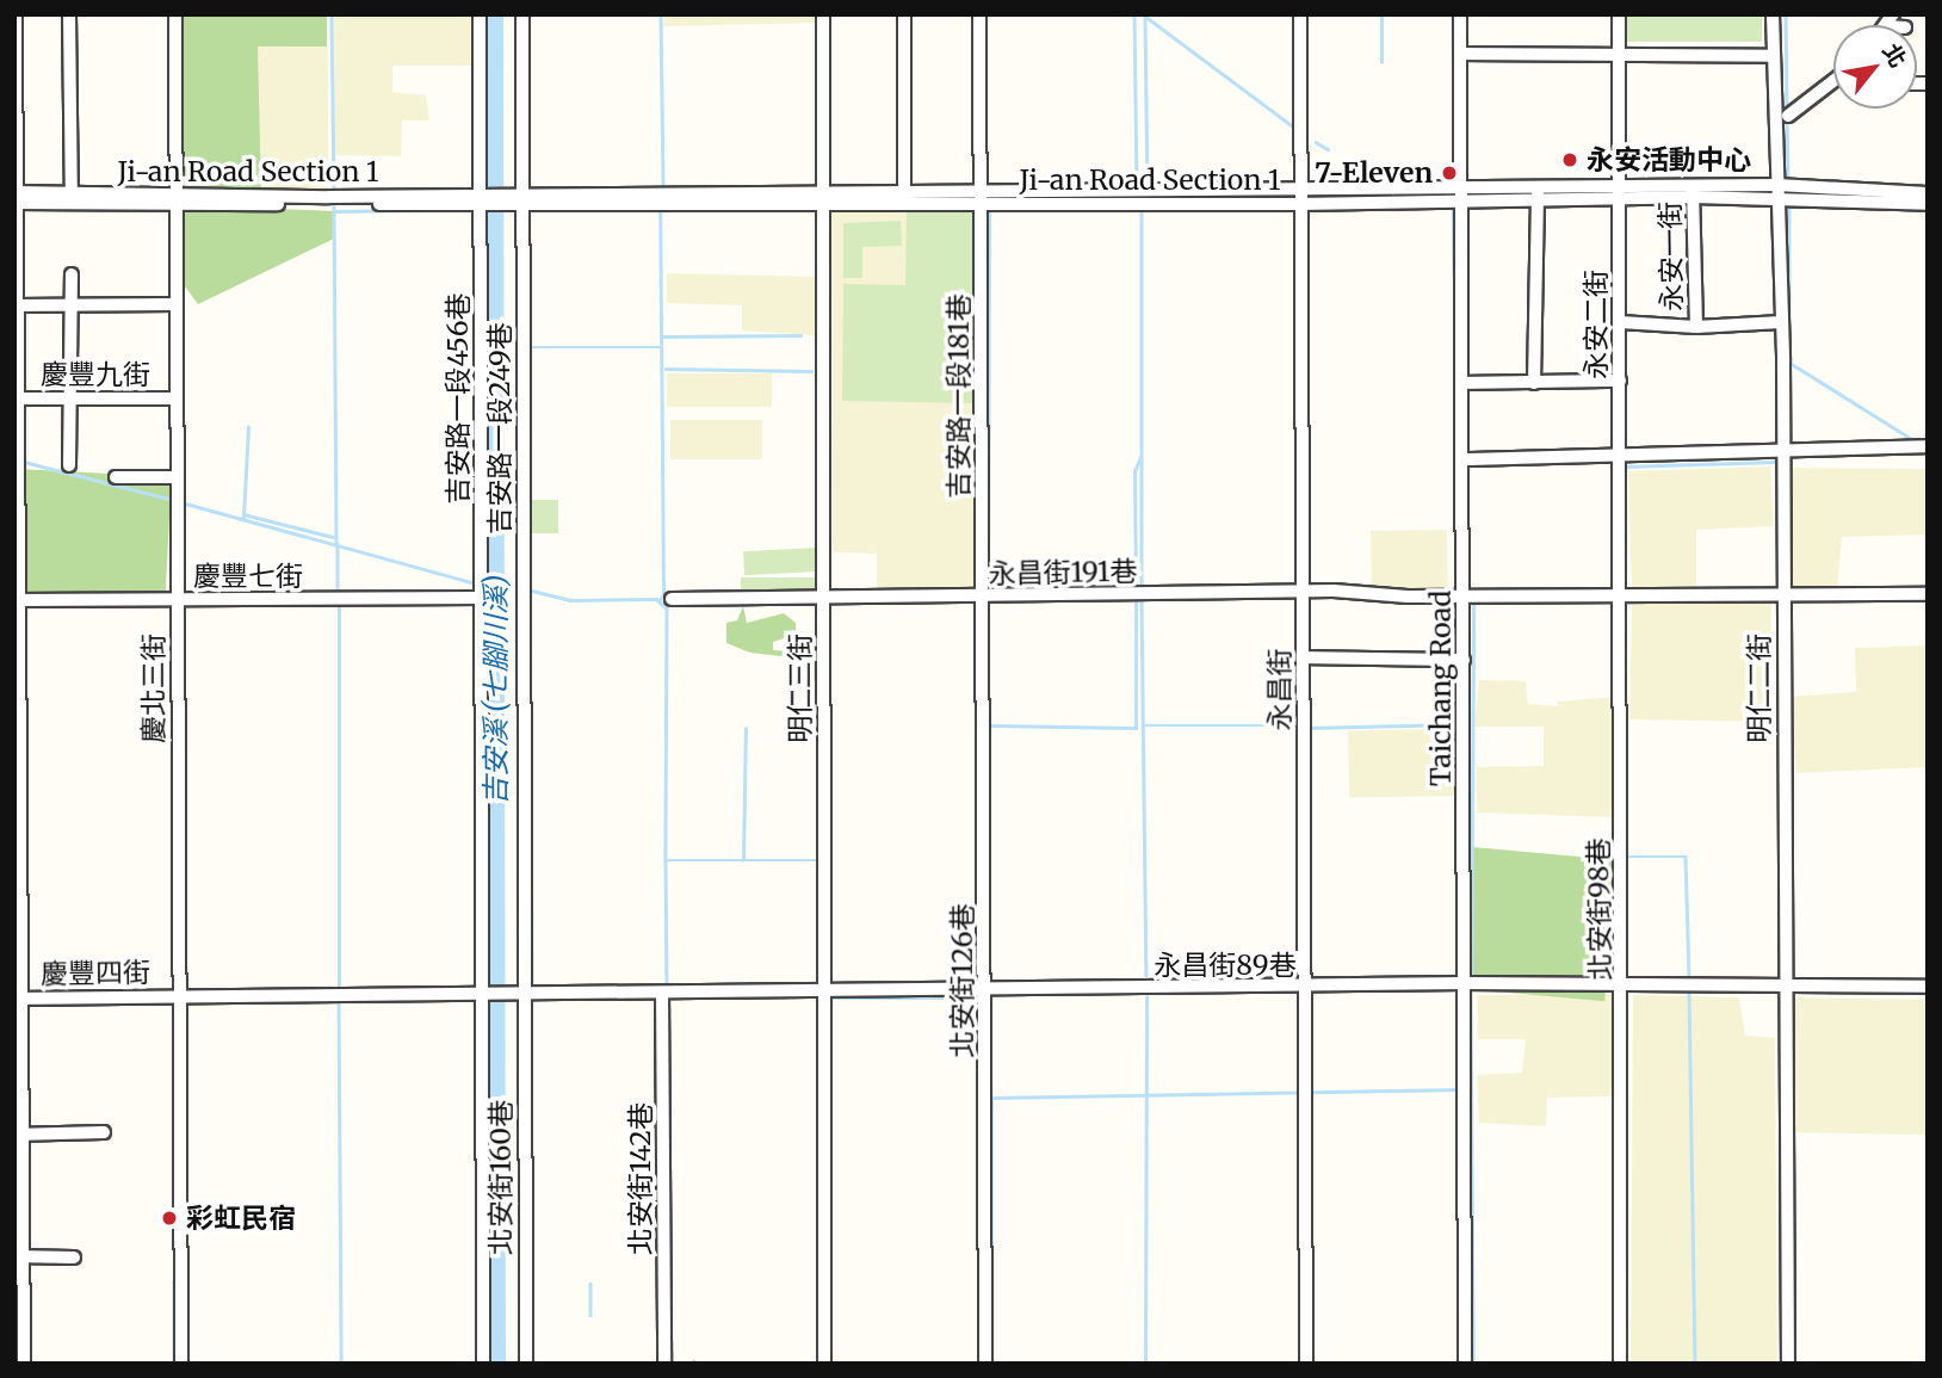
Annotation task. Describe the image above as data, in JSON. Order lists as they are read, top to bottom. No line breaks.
{"streets":{"street":["Ji-an Road Section 1","永安一街","永安二街","慶豐九街","吉安路一段181巷","吉安路一段456巷","吉安路一段249巷","永昌街191巷","慶豐七街","慶北三街","明仁三街","Taichang Road","明仁二街","永昌街","北安街98巷","永昌街89巷","慶豐四街","北安街126巷","北安街160巷","北安街142巷"]},"crossings":[["Ji-an Road Section 1","永安一街"],["Ji-an Road Section 1","永安二街"],["Ji-an Road Section 1","吉安路一段181巷"],["Ji-an Road Section 1","吉安路一段456巷"],["Ji-an Road Section 1","吉安路一段249巷"],["Ji-an Road Section 1","慶北三街"],["Ji-an Road Section 1","明仁三街"],["Ji-an Road Section 1","Taichang Road"],["Ji-an Road Section 1","明仁二街"],["Ji-an Road Section 1","永昌街"],["永安二街","北安街98巷"],["慶豐九街","慶北三街"],["吉安路一段181巷","永昌街191巷"],["吉安路一段181巷","北安街126巷"],["吉安路一段456巷","慶豐七街"],["吉安路一段456巷","慶豐四街"],["吉安路一段249巷","永昌街89巷"],["吉安路一段249巷","慶豐四街"],["吉安路一段249巷","北安街160巷"],["永昌街191巷","明仁三街"],["永昌街191巷","Taichang Road"],["永昌街191巷","明仁二街"],["永昌街191巷","永昌街"],["永昌街191巷","北安街98巷"],["永昌街191巷","北安街126巷"],["慶豐七街","慶北三街"],["慶北三街","慶豐四街"],["明仁三街","永昌街89巷"],["Taichang Road","永昌街89巷"],["明仁二街","永昌街89巷"],["永昌街","永昌街89巷"],["北安街98巷","永昌街89巷"],["永昌街89巷","慶豐四街"],["永昌街89巷","北安街126巷"],["永昌街89巷","北安街160巷"],["永昌街89巷","北安街142巷"],["慶豐四街","北安街160巷"]],"water":["吉安溪 (七腳川溪)"],"places":["永安活動中心","7-Eleven","彩虹民宿"],"north":"top right"}
